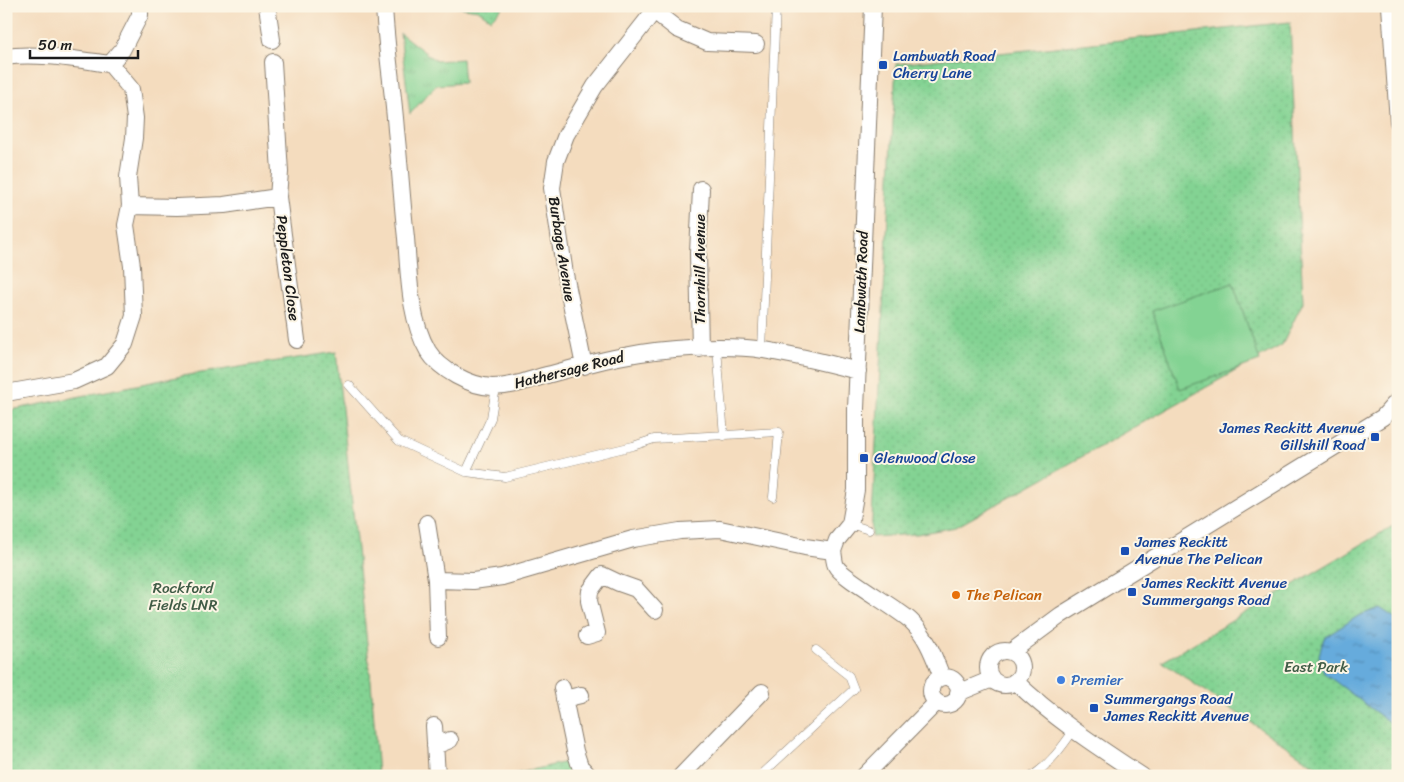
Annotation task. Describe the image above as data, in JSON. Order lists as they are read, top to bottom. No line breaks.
{"streets":{"street":["Burbage Avenue","Peppleton Close","Thornhill Avenue","Lambwath Road","Hathersage Road"]},"crossings":[["Burbage Avenue","Hathersage Road"],["Thornhill Avenue","Hathersage Road"],["Lambwath Road","Hathersage Road"]],"parks":["Rockford Fields LNR","East Park"],"places":{"transit":["Lambwath Road Cherry Lane","James Reckitt Avenue Gillshill Road","Glenwood Close","James Reckitt Avenue The Pelican","James Reckitt Avenue Summergangs Road","Summergangs Road James Reckitt Avenue"],"other":["The Pelican","Premier"]},"scale_bar":"50 m"}
